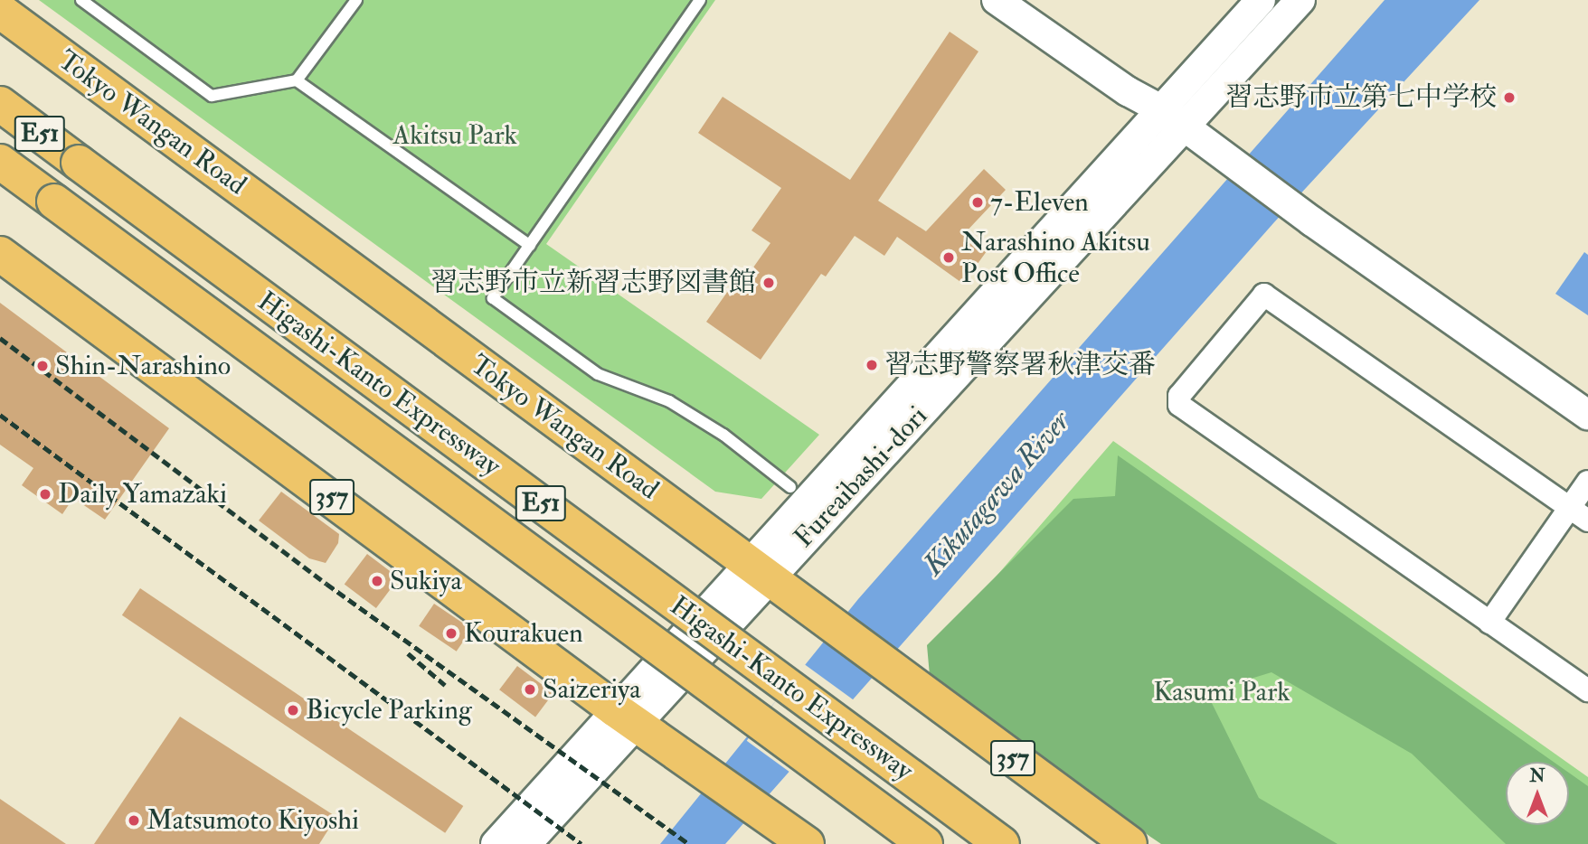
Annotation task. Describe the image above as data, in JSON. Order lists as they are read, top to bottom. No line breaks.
{"streets":{"highway":["Tokyo Wangan Road","E51","Higashi-Kanto Expressway","357"],"street":["Fureaibashi-dori"]},"crossings":[["Tokyo Wangan Road","Fureaibashi-dori"],["Fureaibashi-dori","357"]],"water":["Kikutagawa River"],"parks":["Akitsu Park","Kasumi Park"],"places":["習志野市立第七中学校","7-Eleven","Narashino Akitsu Post Office","習志野市立新習志野図書館","習志野警察署秋津交番","Shin-Narashino","Daily Yamazaki","Sukiya","Kourakuen","Saizeriya","Bicycle Parking","Matsumoto Kiyoshi"],"north":"top"}
